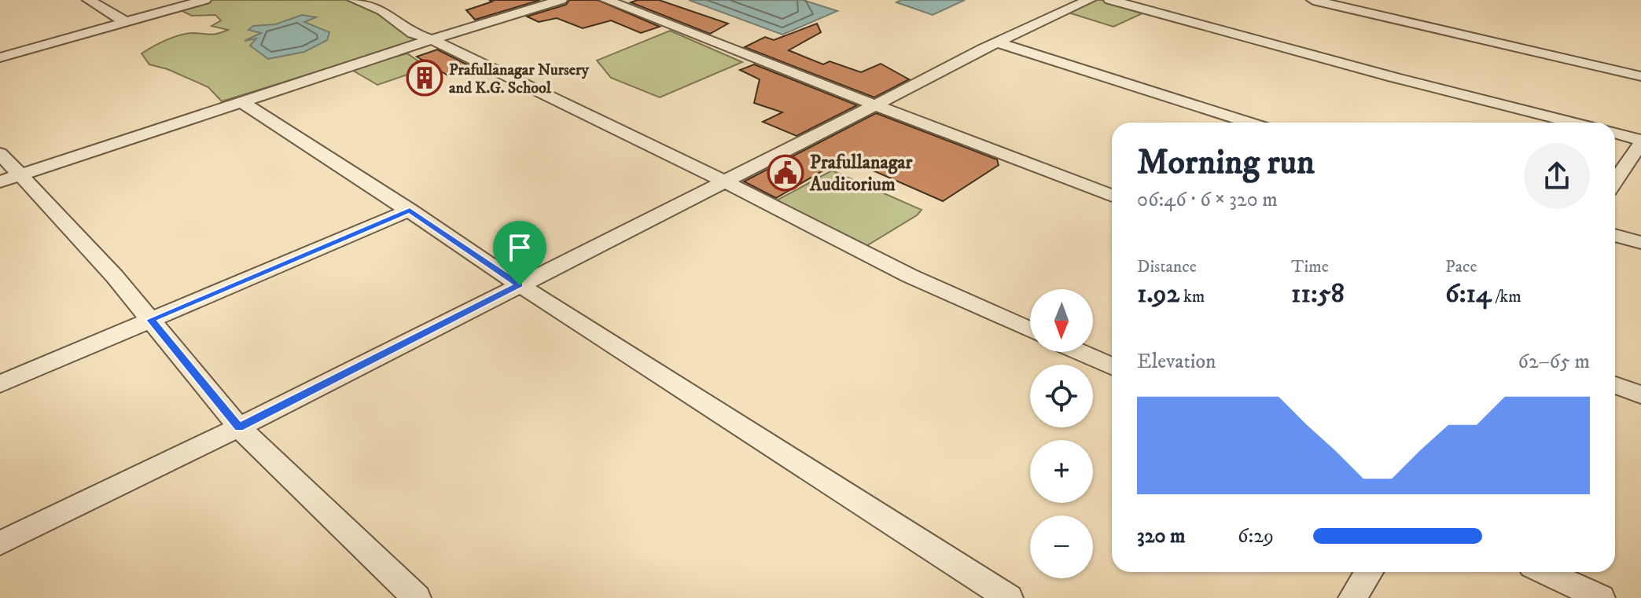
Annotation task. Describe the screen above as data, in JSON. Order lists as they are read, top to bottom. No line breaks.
{"places":{"building":["Prafullanagar Nursery and K.G. School"],"public building":["Prafullanagar Auditorium"]},"north":"bottom","page":{"heading":["Morning run","06:46 · 6 × 320 m"],"stats":[["Distance","1.92 km"],["Time","11:58"],["Pace","6:14 /km"]],"map_buttons":["+","−"],"chart":["Elevation","62–65 m"],"list":[{"name":"320 m","note":"6:29"}]}}
